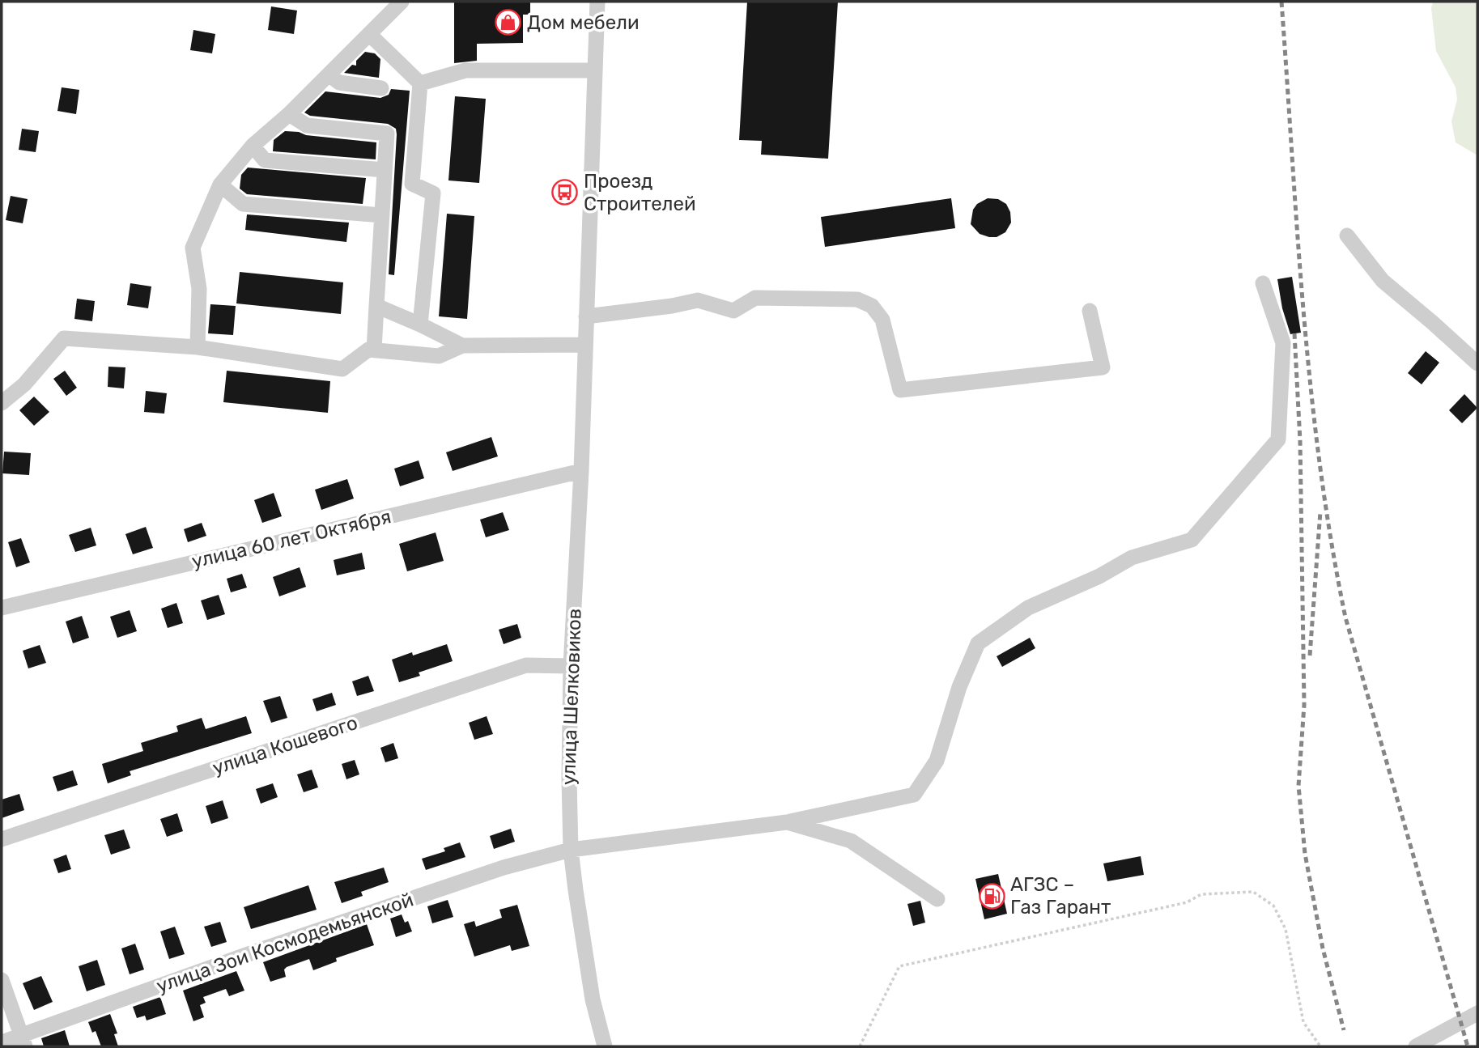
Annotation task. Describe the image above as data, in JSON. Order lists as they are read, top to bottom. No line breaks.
{"streets":{"street":["улица 60 лет Октября","улица Шелковиков","улица Кошевого","улица Зои Космодемьянской"]},"crossings":[["улица 60 лет Октября","улица Шелковиков"],["улица Шелковиков","улица Кошевого"],["улица Шелковиков","улица Зои Космодемьянской"]],"places":{"shop":["Дом мебели"],"bus stop":["Проезд Строителей"],"fuel station":["АГЗС – Газ Гарант"]}}
